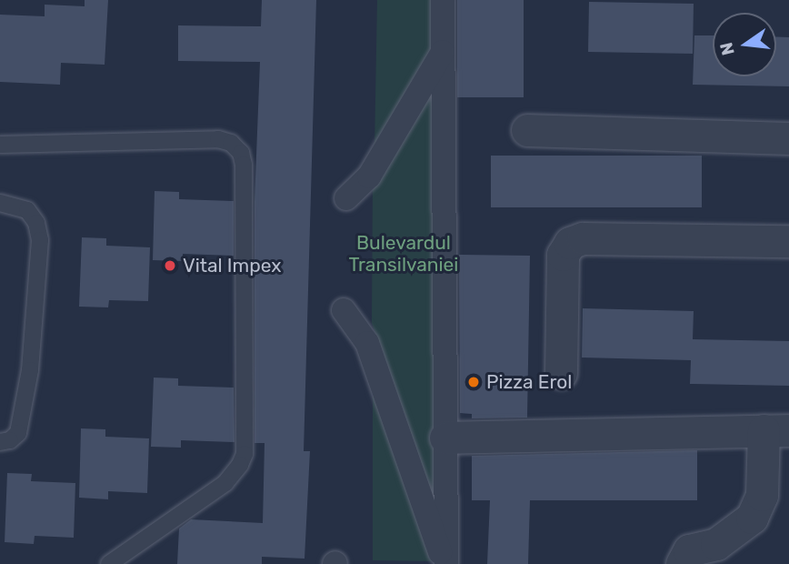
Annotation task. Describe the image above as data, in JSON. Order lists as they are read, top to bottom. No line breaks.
{"parks":["Bulevardul Transilvaniei"],"places":["Vital Impex","Pizza Erol"],"north":"left"}
